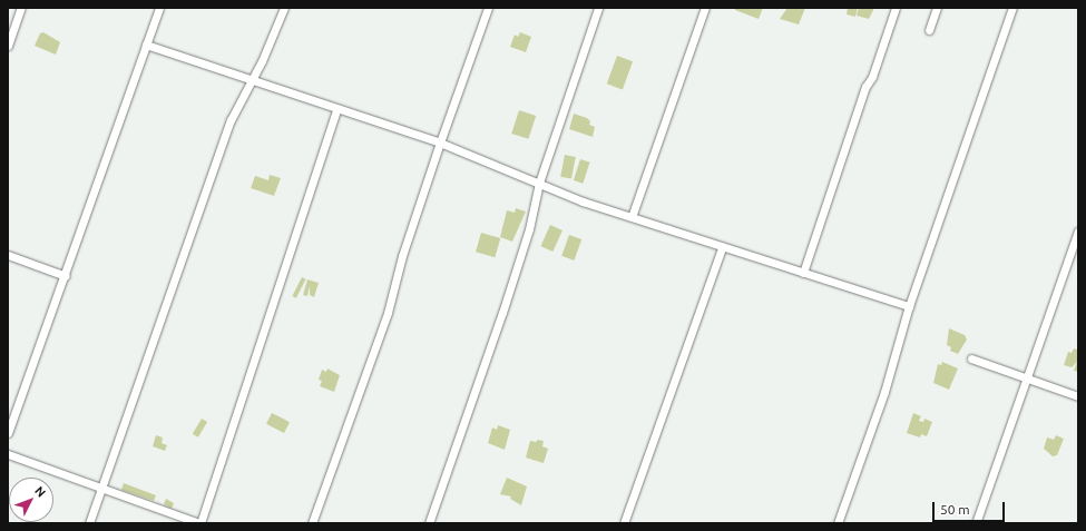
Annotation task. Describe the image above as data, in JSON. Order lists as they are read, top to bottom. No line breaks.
{"scale_bar":"50 m","north":"top right"}
